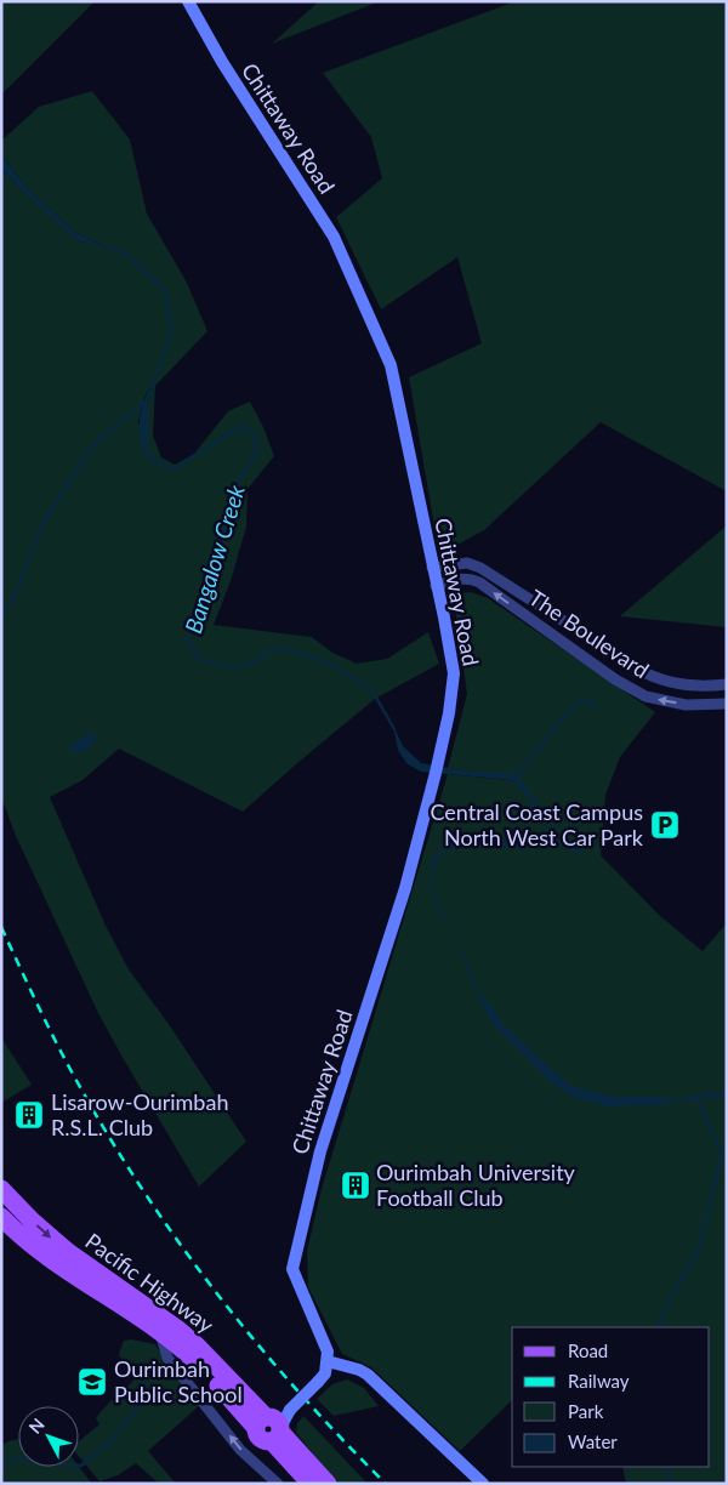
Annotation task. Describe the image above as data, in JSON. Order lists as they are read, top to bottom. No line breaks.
{"streets":{"main road":["Chittaway Road","Pacific Highway"],"street":["The Boulevard"]},"crossings":[["Chittaway Road","The Boulevard"]],"water":["Bangalow Creek"],"places":{"parking":["Central Coast Campus North West Car Park"],"building":["Lisarow-Ourimbah R.S.L. Club","Ourimbah University Football Club"],"school or university":["Ourimbah Public School"]},"legend":["Road","Railway","Park","Water"],"north":"top left"}
